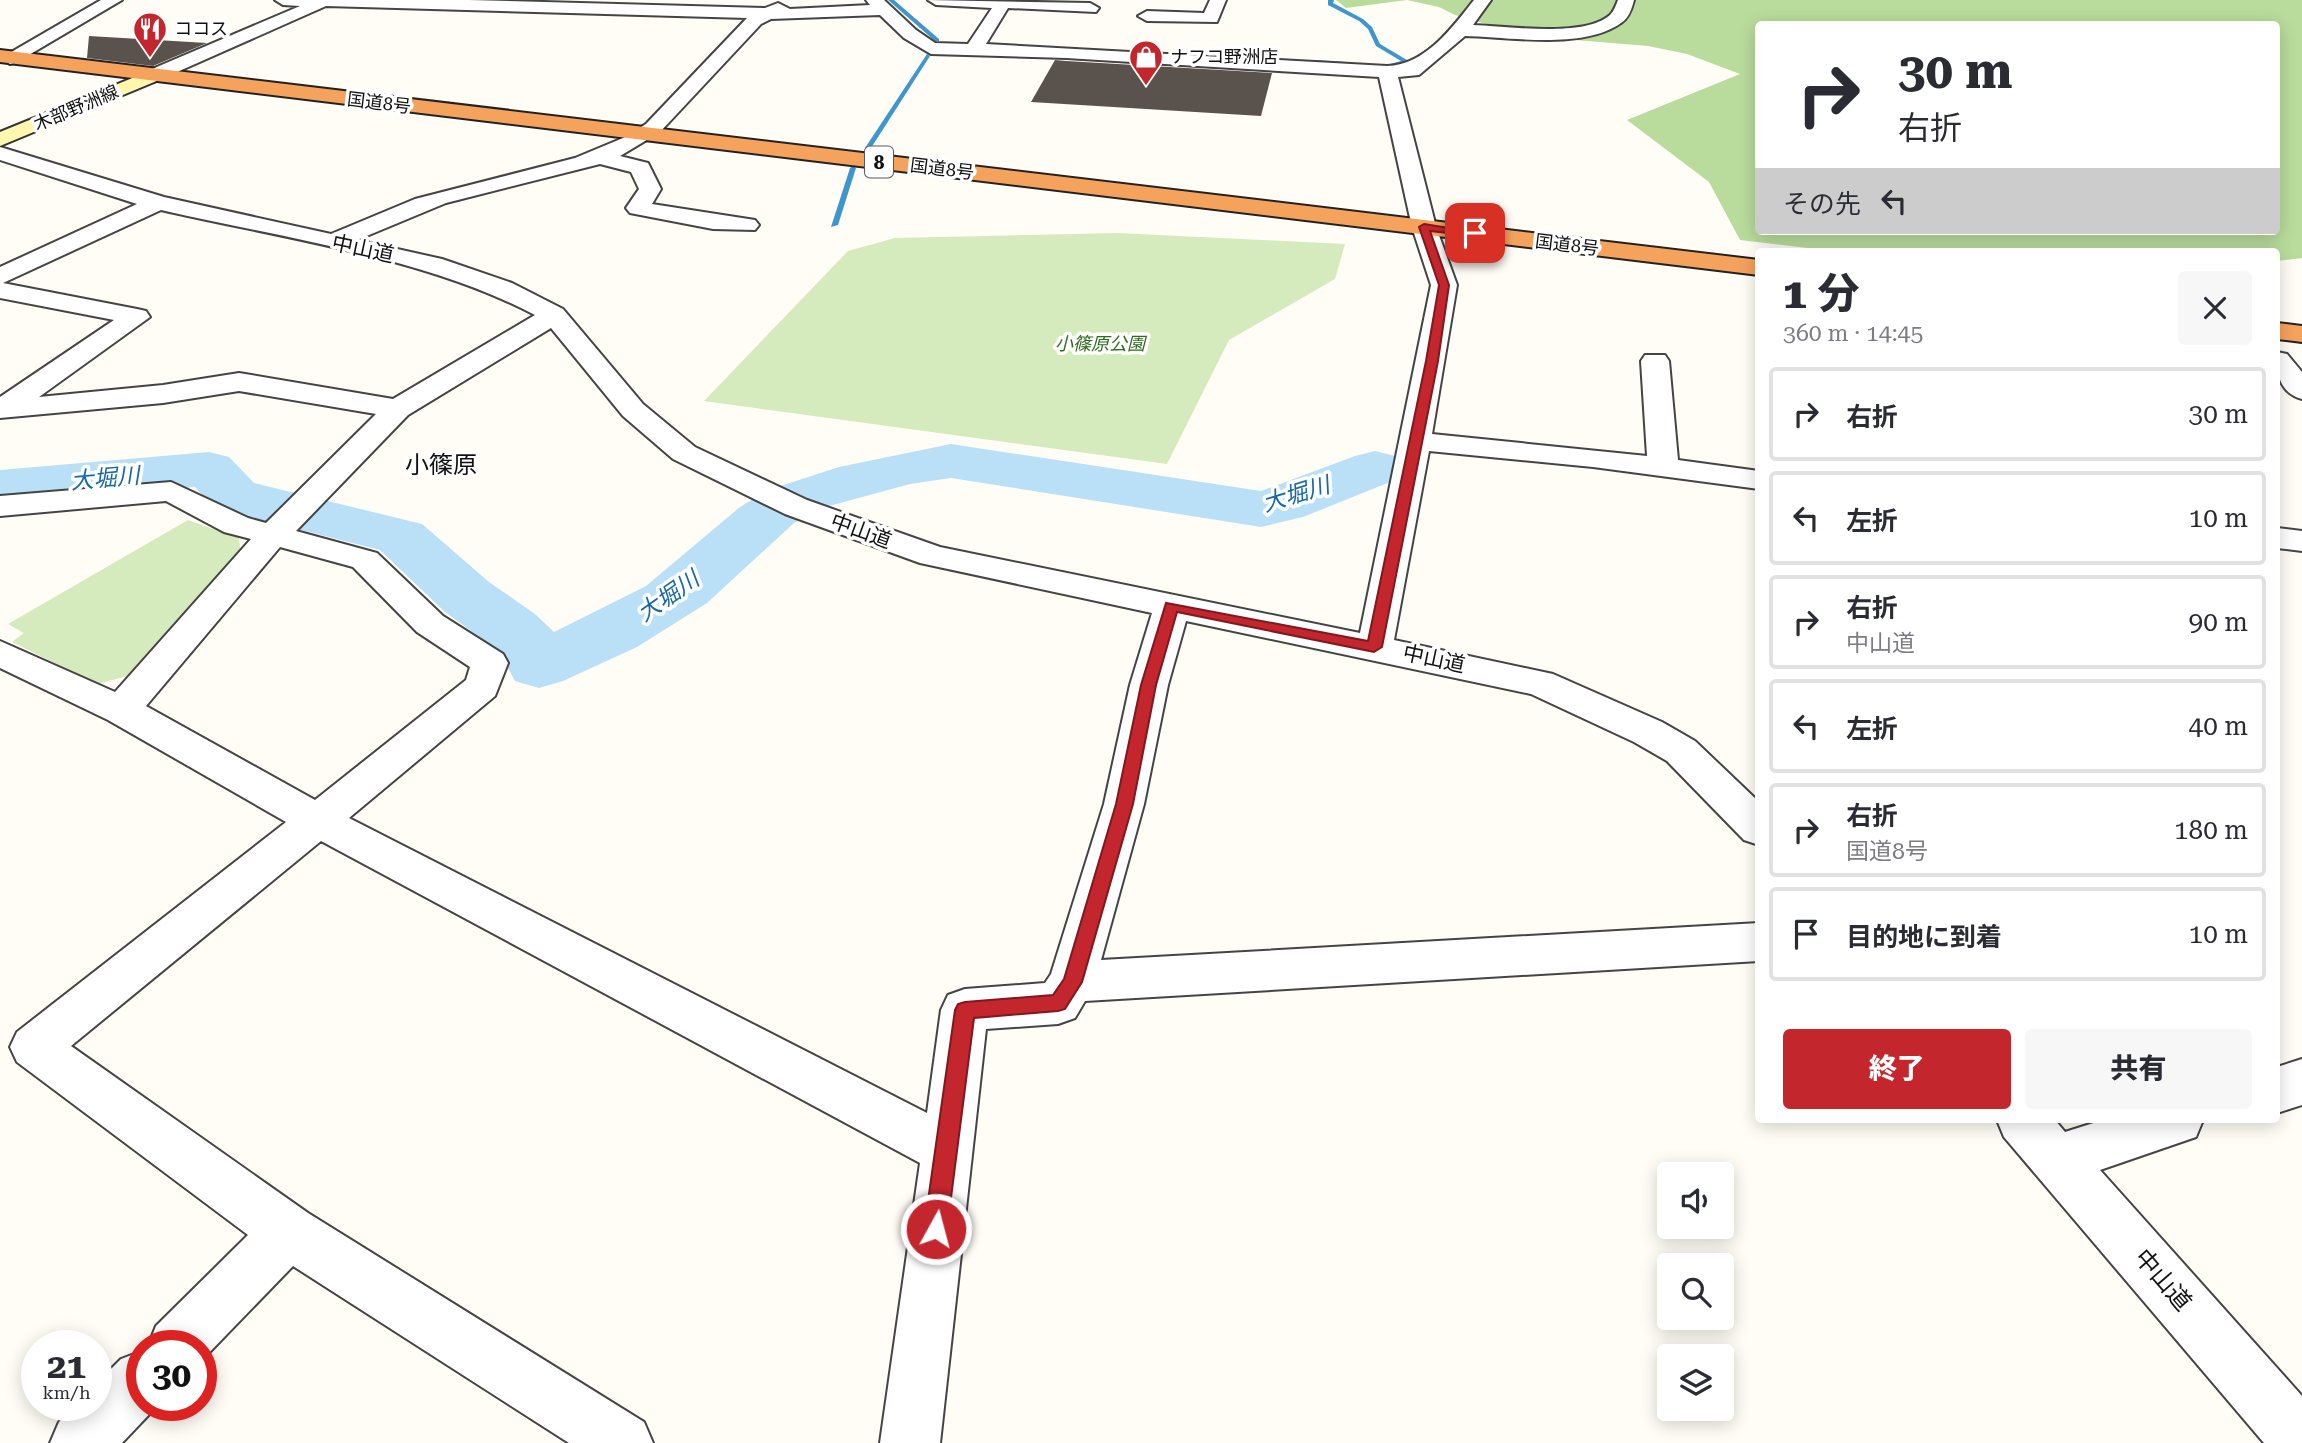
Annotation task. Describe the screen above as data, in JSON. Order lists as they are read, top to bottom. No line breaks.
{"streets":{"highway":["国道8号","8"],"main road":["木部野洲線"],"street":["中山道"]},"crossings":[["国道8号","木部野洲線"]],"districts":["小篠原"],"water":["大堀川"],"parks":["小篠原公園"],"places":{"restaurant":["ココス"],"shop":["ナフコ野洲店"]},"page":{"turn":["30 m","右折"],"then":"その先","heading":["1 分","360 m · 14:45"],"list":[{"name":"右折","value":"30 m"},{"name":"左折","value":"10 m"},{"name":"右折","note":"中山道","value":"90 m"},{"name":"左折","value":"40 m"},{"name":"右折","note":"国道8号","value":"180 m"},{"name":"目的地に到着","value":"10 m"}],"buttons":["終了","共有"],"speed":"21 km/h","limit":"30"}}
